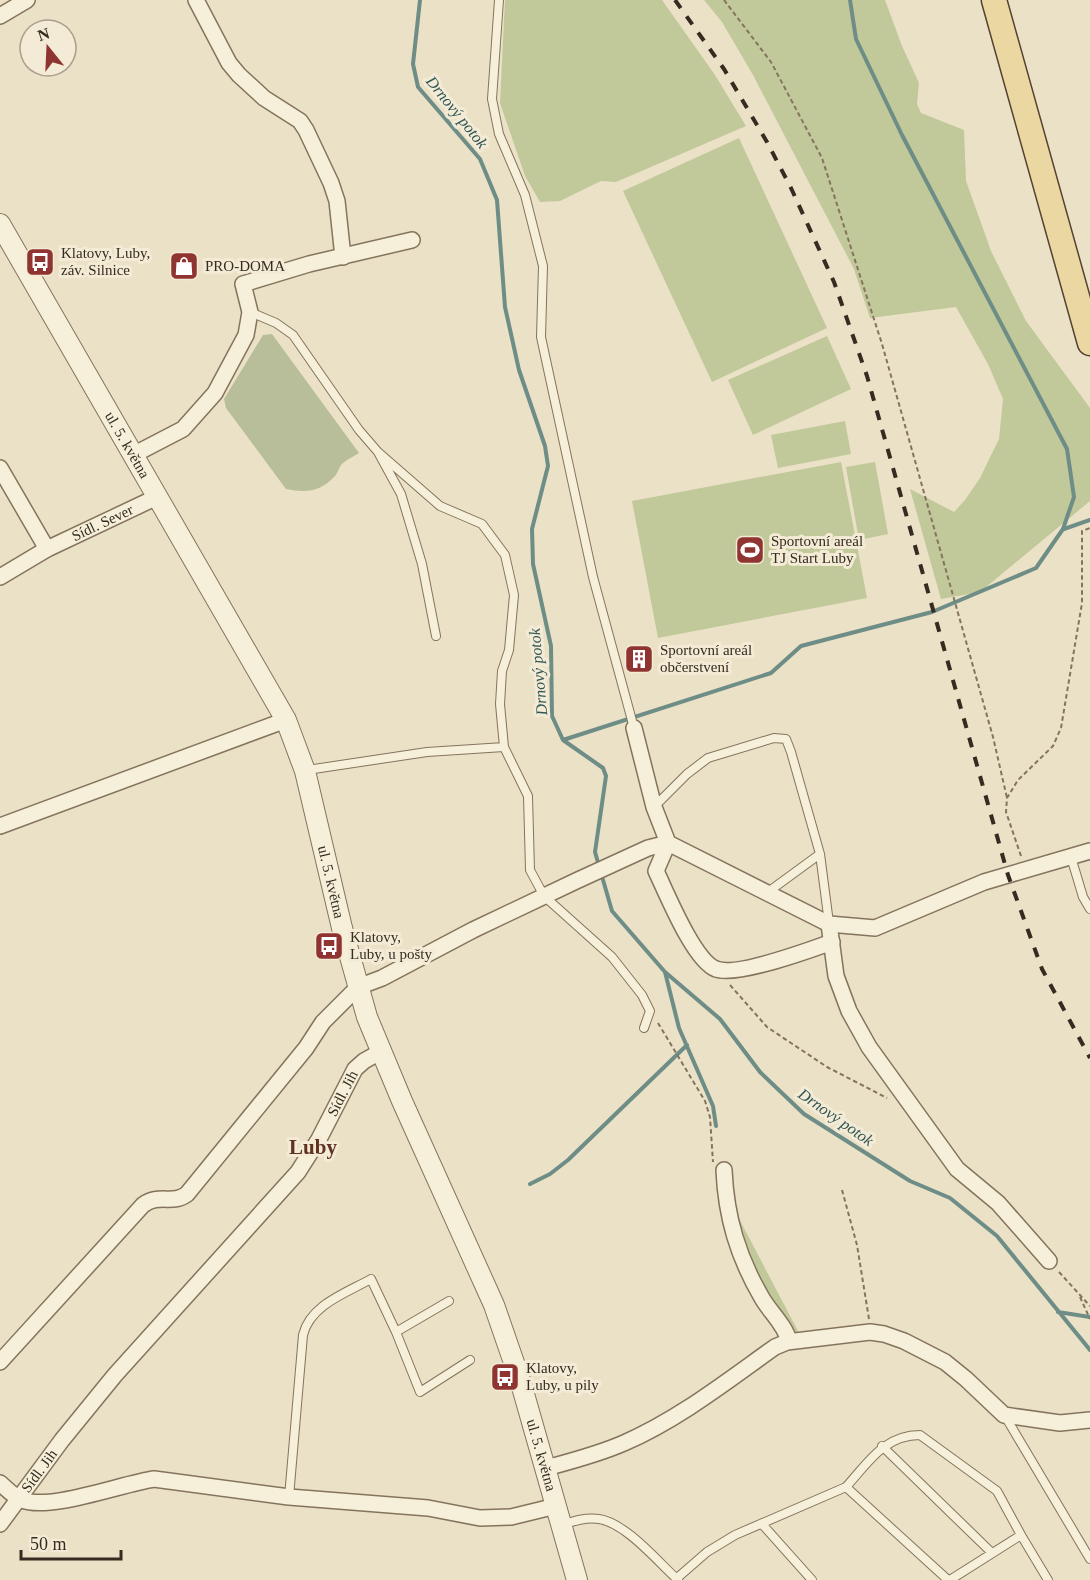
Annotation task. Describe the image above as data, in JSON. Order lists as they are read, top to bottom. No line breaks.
{"streets":{"street":["ul. 5. května","Sídl. Sever","Sídl. Jih"]},"crossings":[["ul. 5. května","Sídl. Sever"],["ul. 5. května","Sídl. Jih"]],"districts":["Luby"],"water":["Drnový potok"],"places":{"bus stop":["Klatovy, Luby, záv. Silnice","Klatovy, Luby, u pošty","Klatovy, Luby, u pily"],"shop":["PRO-DOMA"],"sports":["Sportovní areál TJ Start Luby"],"building":["Sportovní areál občerstvení"]},"scale_bar":"50 m","north":"top"}
